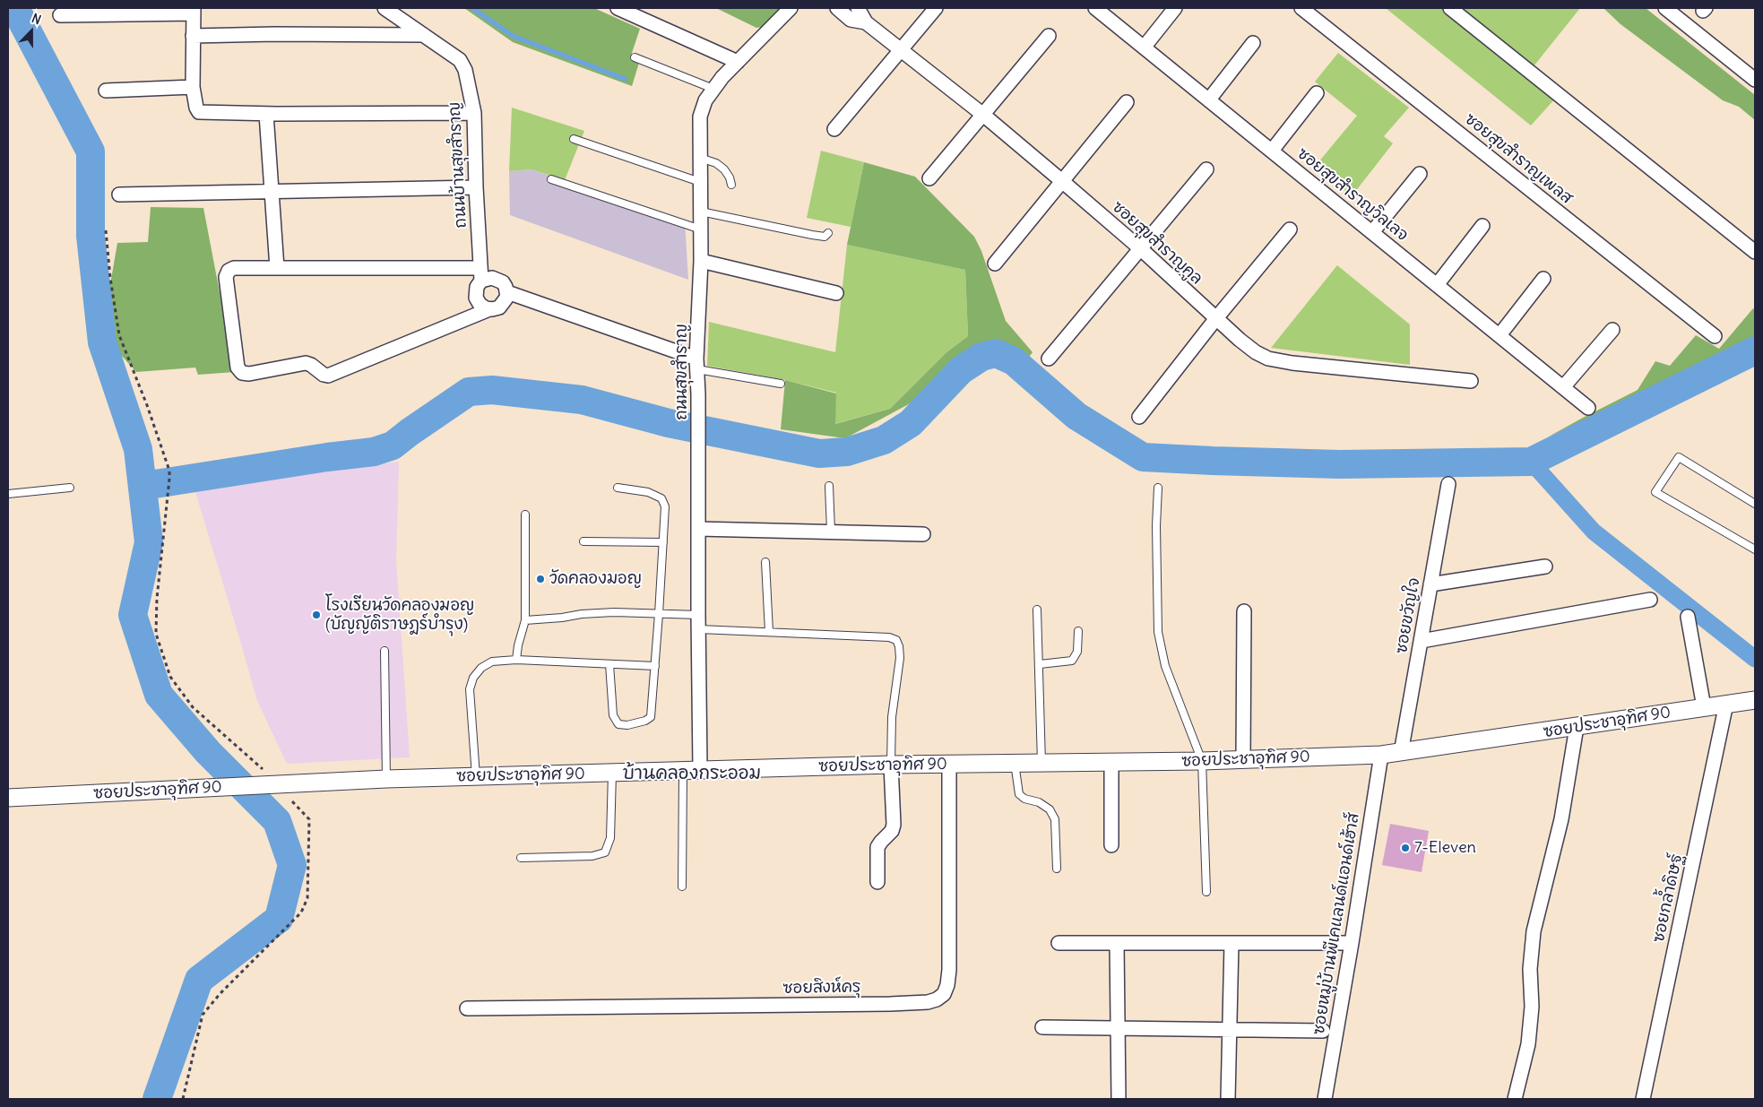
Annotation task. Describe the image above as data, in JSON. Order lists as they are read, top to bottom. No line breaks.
{"streets":{"street":["ซอยสุขสำราญเพลส","ถนนบ้านสุขสำราญ","ซอยสุขสำราญวิลเลจ","ซอยสุขสำราญคูล","ถนนสุขสำราญ","ซอยขวัญใจ","ซอยประชาอุทิศ 90","ซอยกล้ำดิษฐ์","ซอยหมู่บ้านพีเคแลนด์แอนด์เฮ้าส์","ซอยสิงห์ครุ"]},"crossings":[["ถนนสุขสำราญ","ซอยประชาอุทิศ 90"],["ซอยขวัญใจ","ซอยประชาอุทิศ 90"],["ซอยประชาอุทิศ 90","ซอยกล้ำดิษฐ์"],["ซอยประชาอุทิศ 90","ซอยหมู่บ้านพีเคแลนด์แอนด์เฮ้าส์"],["ซอยประชาอุทิศ 90","ซอยสิงห์ครุ"]],"districts":["บ้านคลองกระออม"],"places":["วัดคลองมอญ","โรงเรียนวัดคลองมอญ (บัญญัติราษฎร์บำรุง)","7-Eleven"],"north":"top"}
